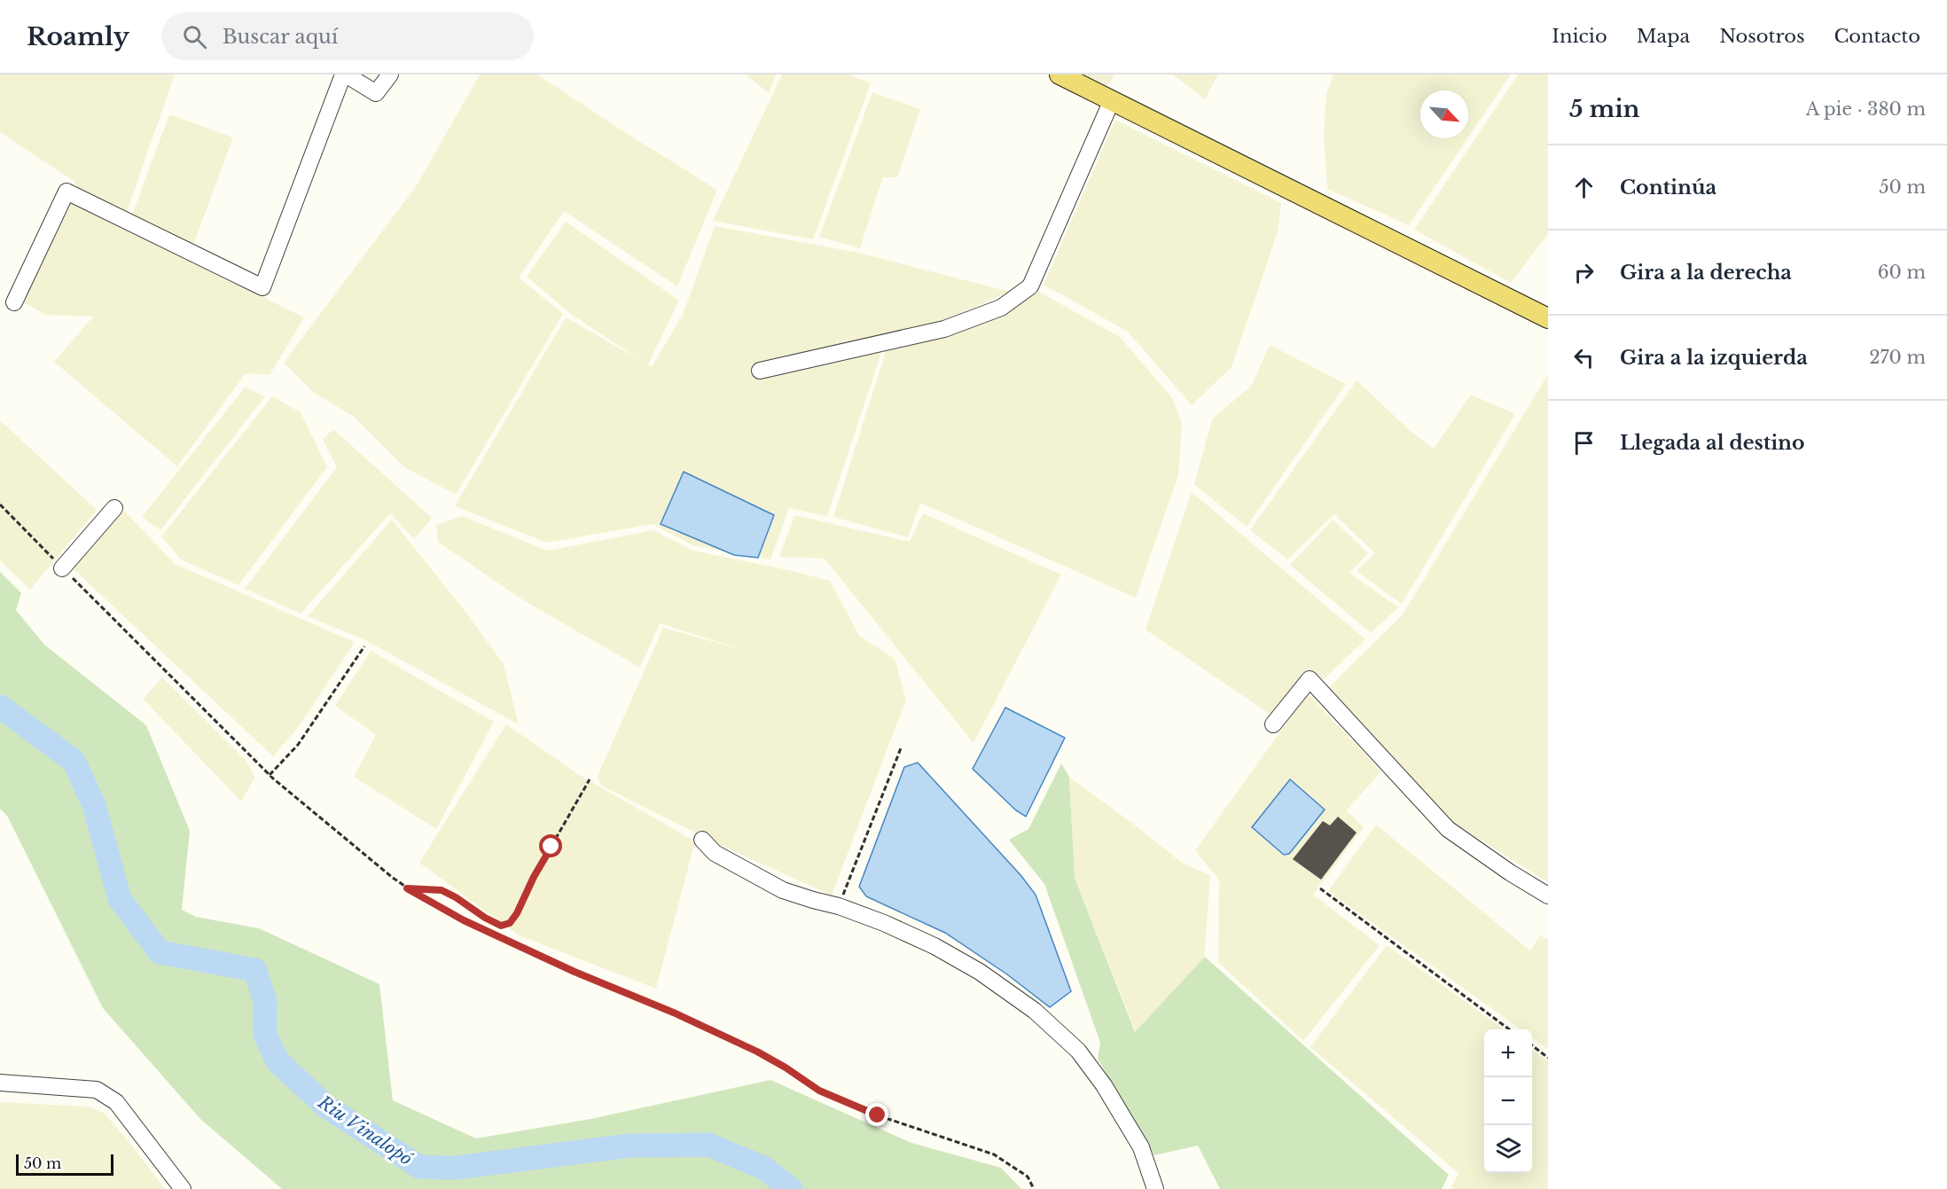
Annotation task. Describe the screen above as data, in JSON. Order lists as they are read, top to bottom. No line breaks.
{"water":["Riu Vinalopó"],"scale_bar":"50 m","north":"bottom right","page":{"header":"Roamly","search":"Buscar aquí","nav":["Inicio","Mapa","Nosotros","Contacto"],"heading":["5 min","A pie · 380 m"],"list":[["Continúa","50 m"],["Gira a la derecha","60 m"],["Gira a la izquierda","270 m"],"Llegada al destino"],"map_buttons":["+","−"],"scale":"50 m"}}
